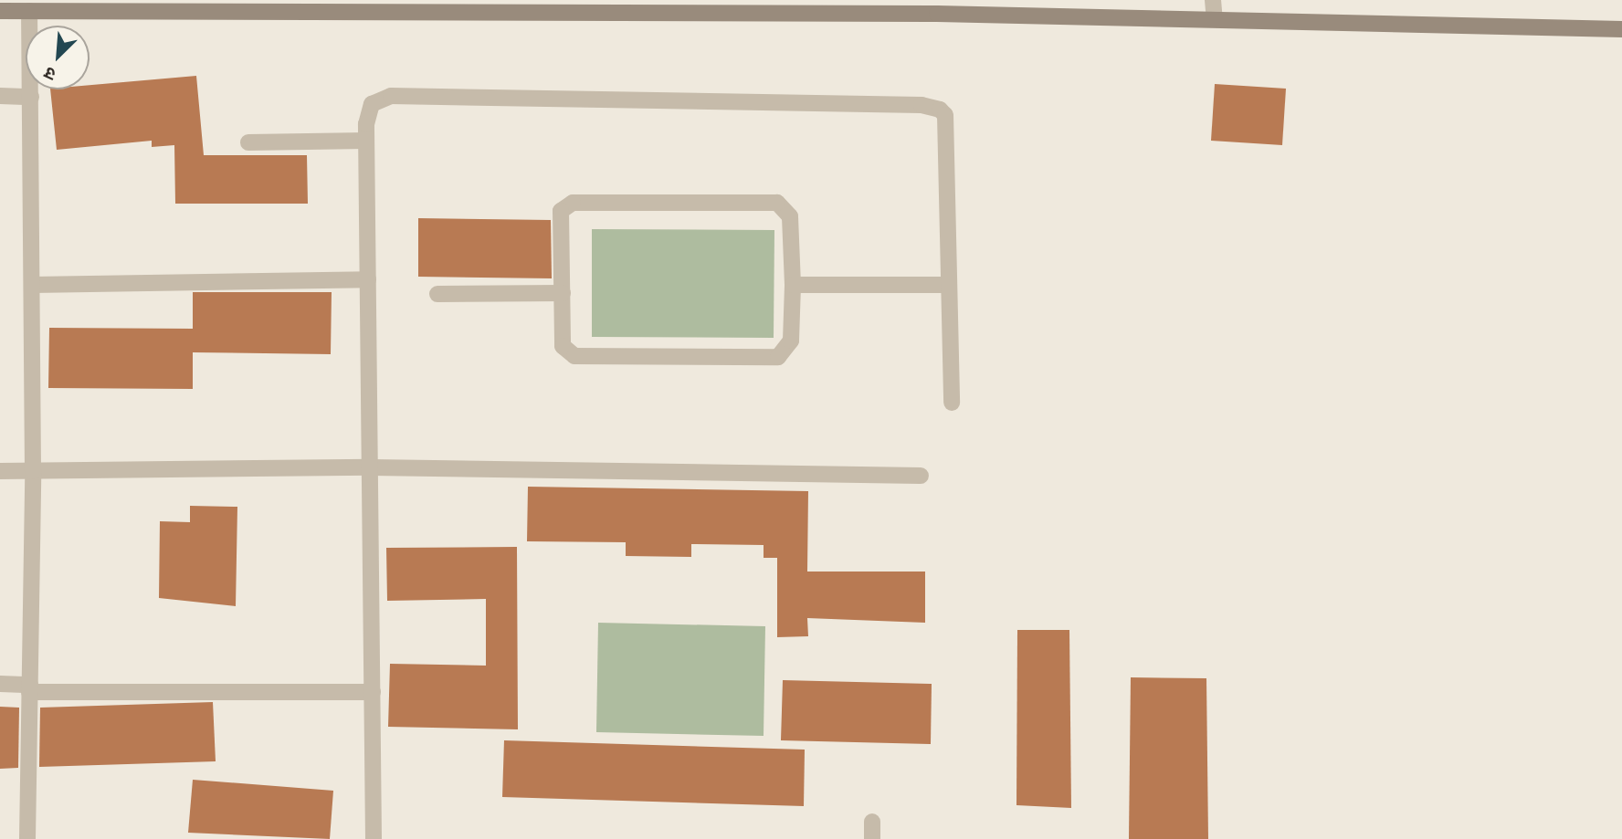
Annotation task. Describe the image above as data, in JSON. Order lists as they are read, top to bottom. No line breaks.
{"north":"bottom left"}
